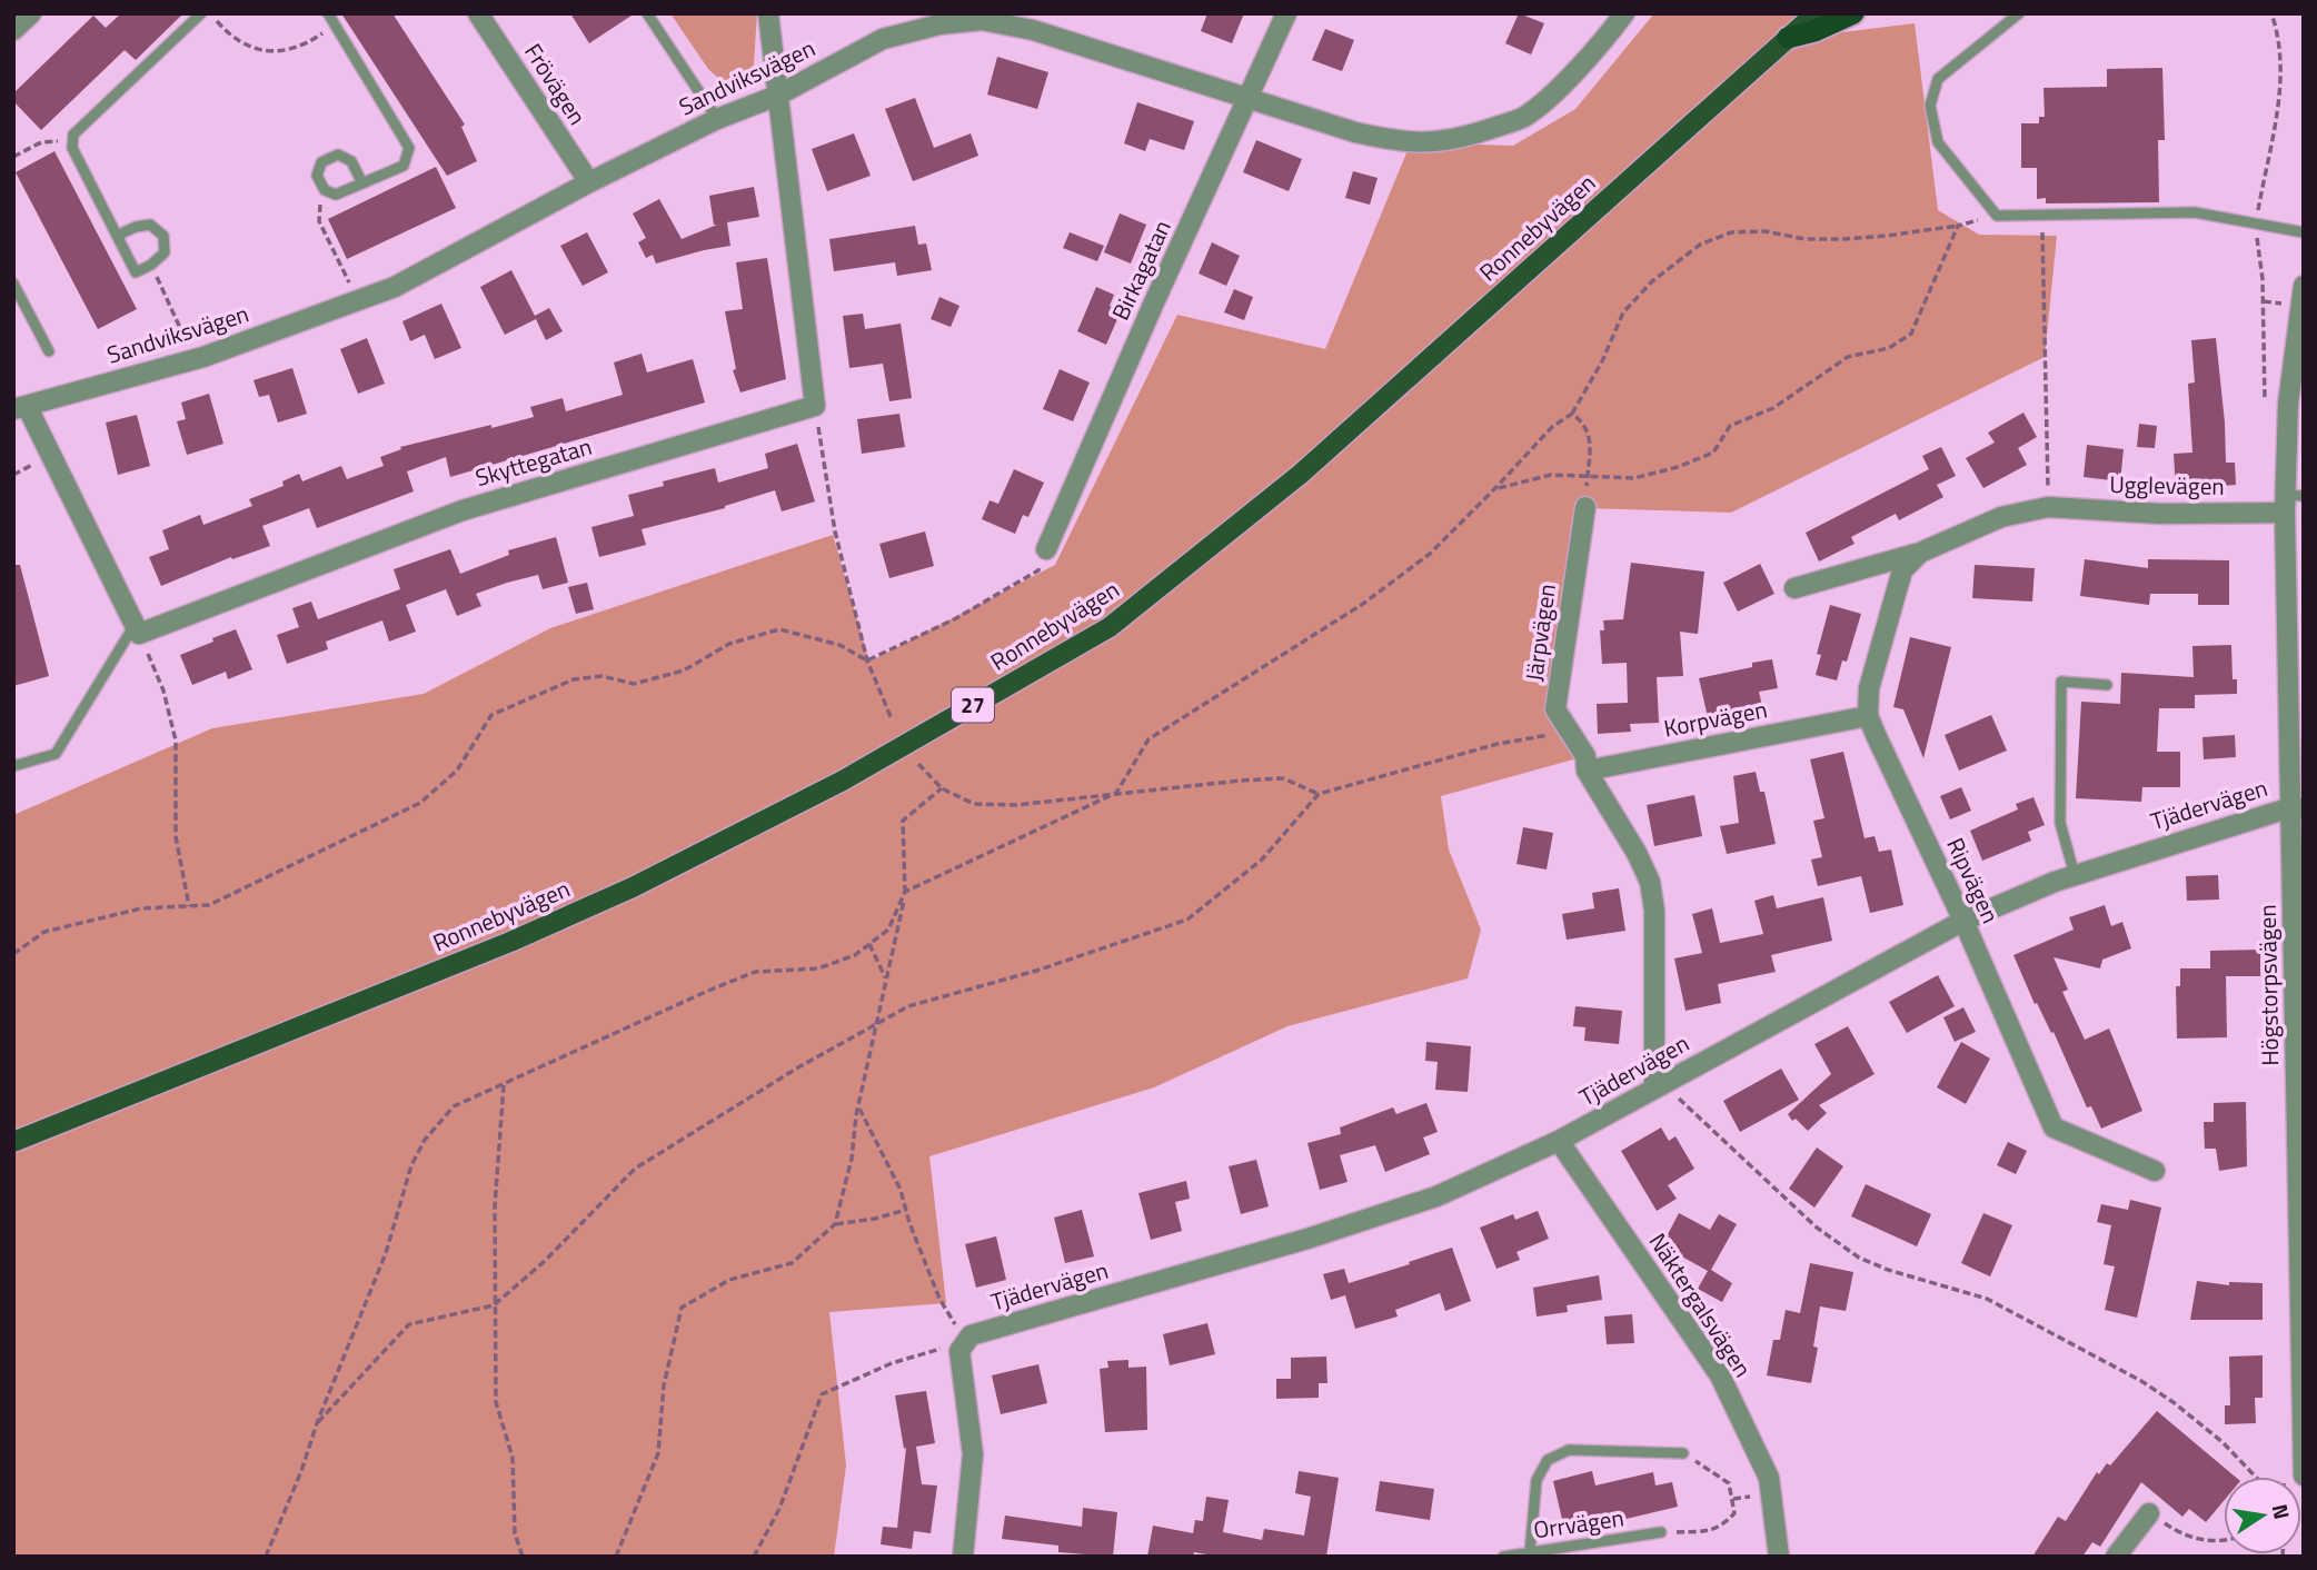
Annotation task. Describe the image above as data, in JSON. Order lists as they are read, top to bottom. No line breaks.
{"streets":{"main road":["Ronnebyvägen","27"],"street":["Sandviksvägen","Frövägen","Birkagatan","Skyttegatan","Ugglevägen","Järpvägen","Korpvägen","Tjädervägen","Ripvägen","Högstorpsvägen","Näktergalsvägen"],"lane":["Orrvägen"]},"crossings":[["Sandviksvägen","Frövägen"],["Sandviksvägen","Birkagatan"],["Ugglevägen","Högstorpsvägen"],["Järpvägen","Korpvägen"],["Järpvägen","Tjädervägen"],["Korpvägen","Ripvägen"],["Tjädervägen","Ripvägen"],["Tjädervägen","Högstorpsvägen"],["Tjädervägen","Näktergalsvägen"]],"north":"right"}
